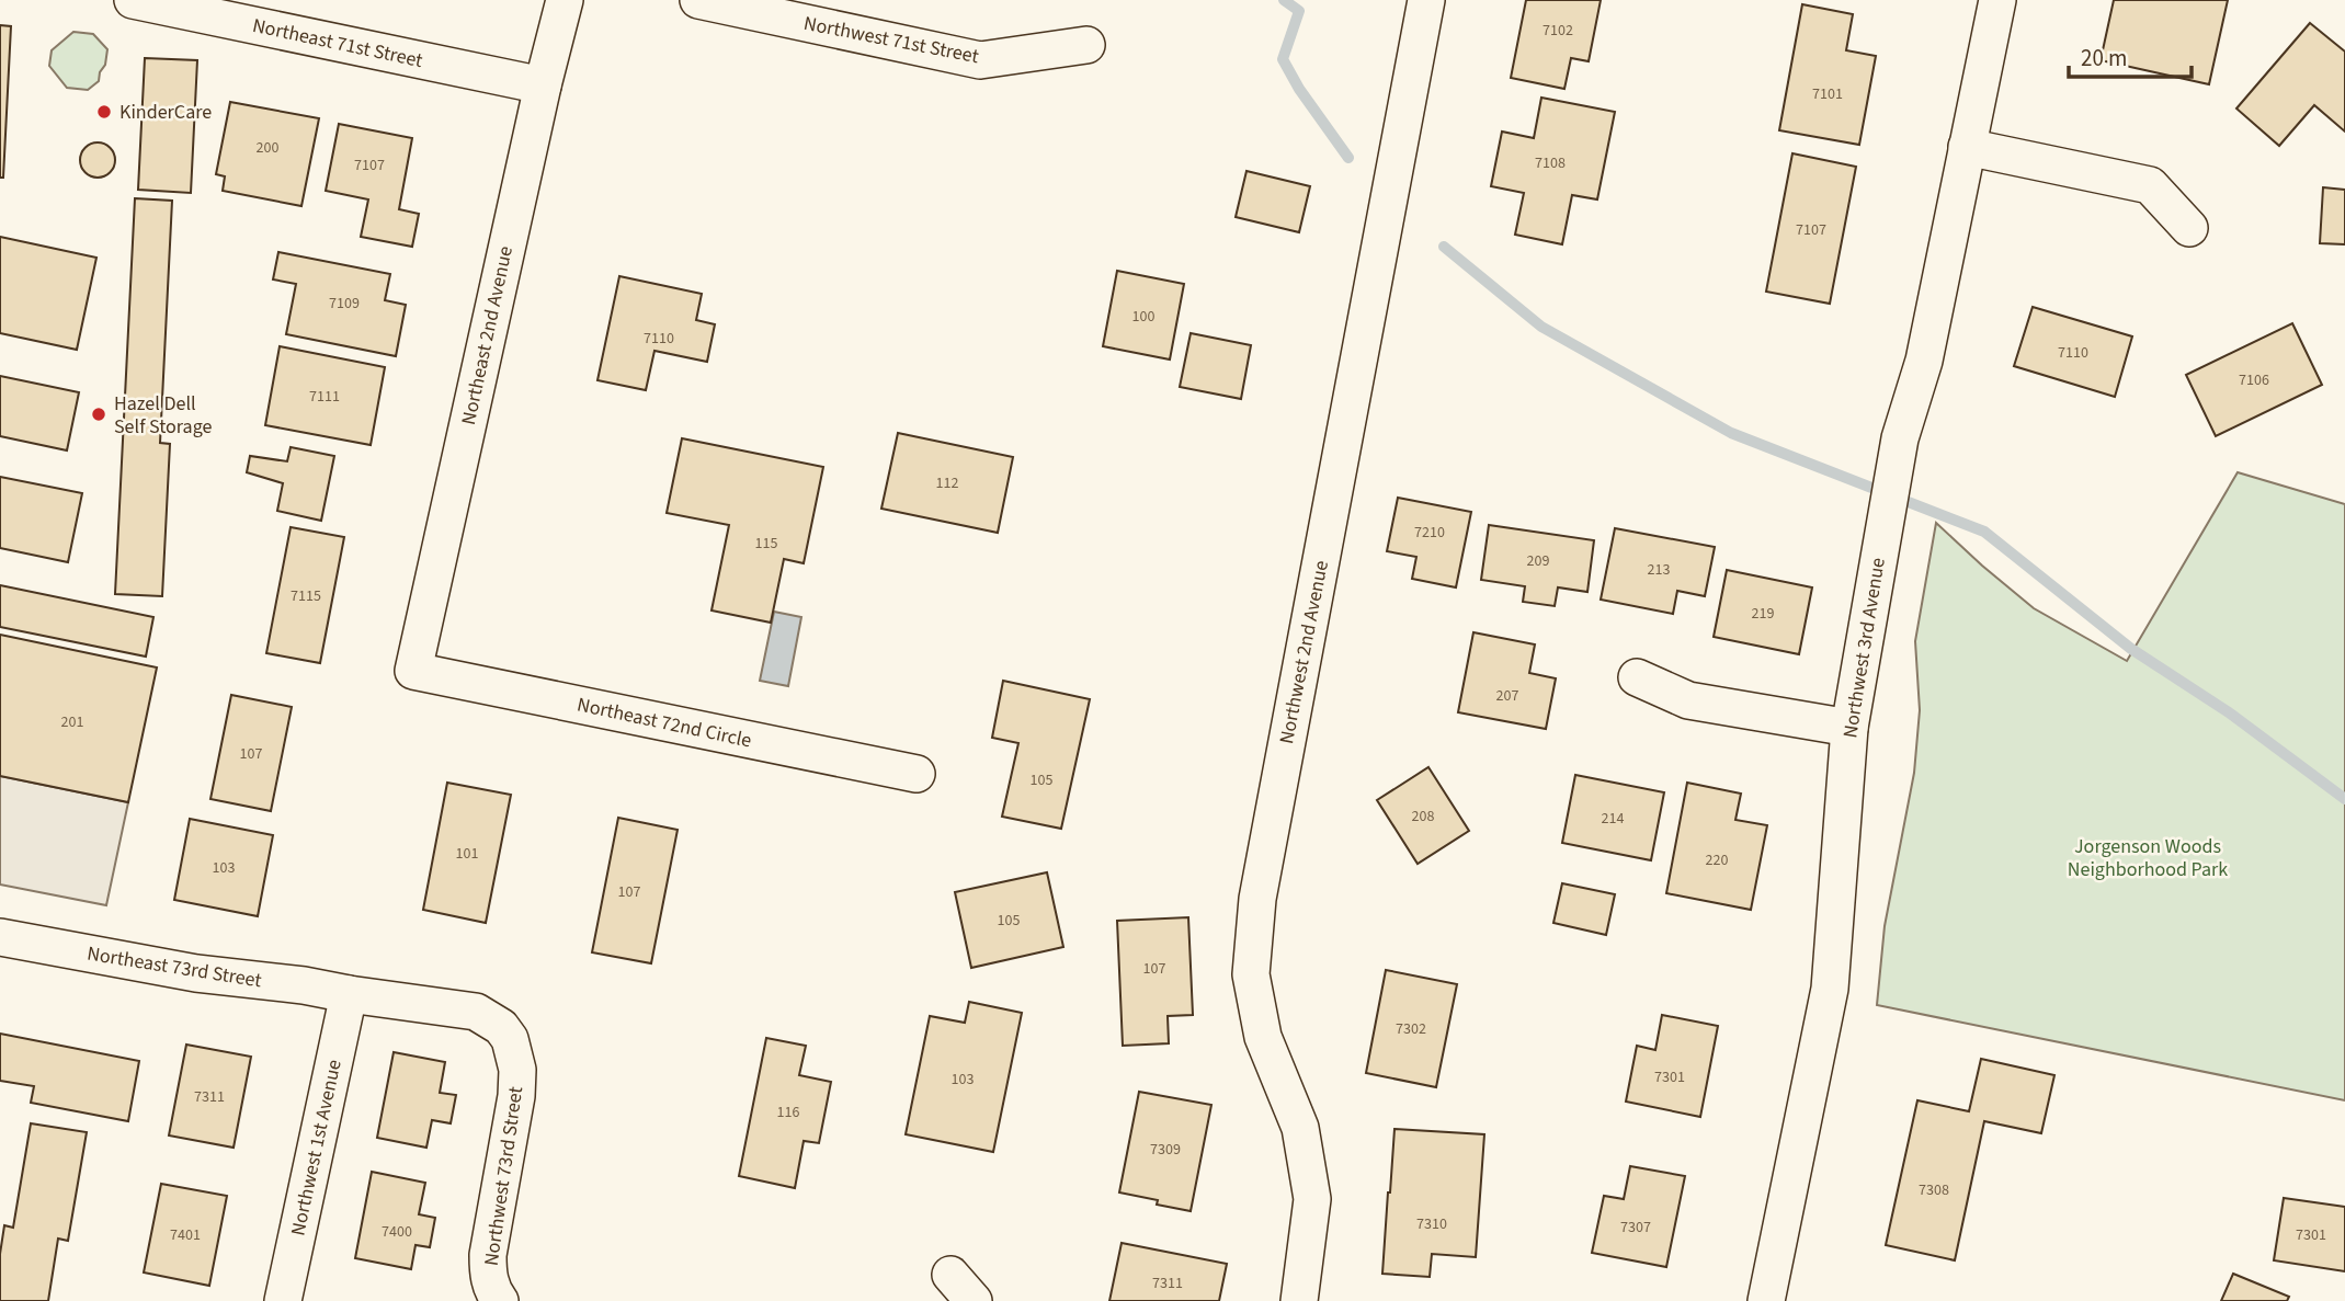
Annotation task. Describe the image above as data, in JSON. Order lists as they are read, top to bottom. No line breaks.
{"streets":{"street":["Northwest 71st Street","Northeast 71st Street","Northeast 2nd Avenue","Northwest 3rd Avenue","Northwest 2nd Avenue","Northeast 72nd Circle","Northeast 73rd Street","Northwest 1st Avenue","Northwest 73rd Street"]},"crossings":[["Northeast 71st Street","Northeast 2nd Avenue"],["Northeast 2nd Avenue","Northeast 72nd Circle"],["Northeast 73rd Street","Northwest 1st Avenue"],["Northeast 73rd Street","Northwest 73rd Street"],["Northwest 1st Avenue","Northwest 73rd Street"]],"parks":["Jorgenson Woods Neighborhood Park"],"places":["KinderCare","Hazel Dell Self Storage"],"house_numbers":["7102","7101","200","7108","7107","7107","7109","100","7110","7110","7106","7111","112","7210","115","209","213","7115","219","207","201","107","105","208","214","101","220","103","107","105","107","7302","7301","103","7311","116","7309","7308","7310","7307","7400","7401","7301","7311"],"scale_bar":"20 m"}
